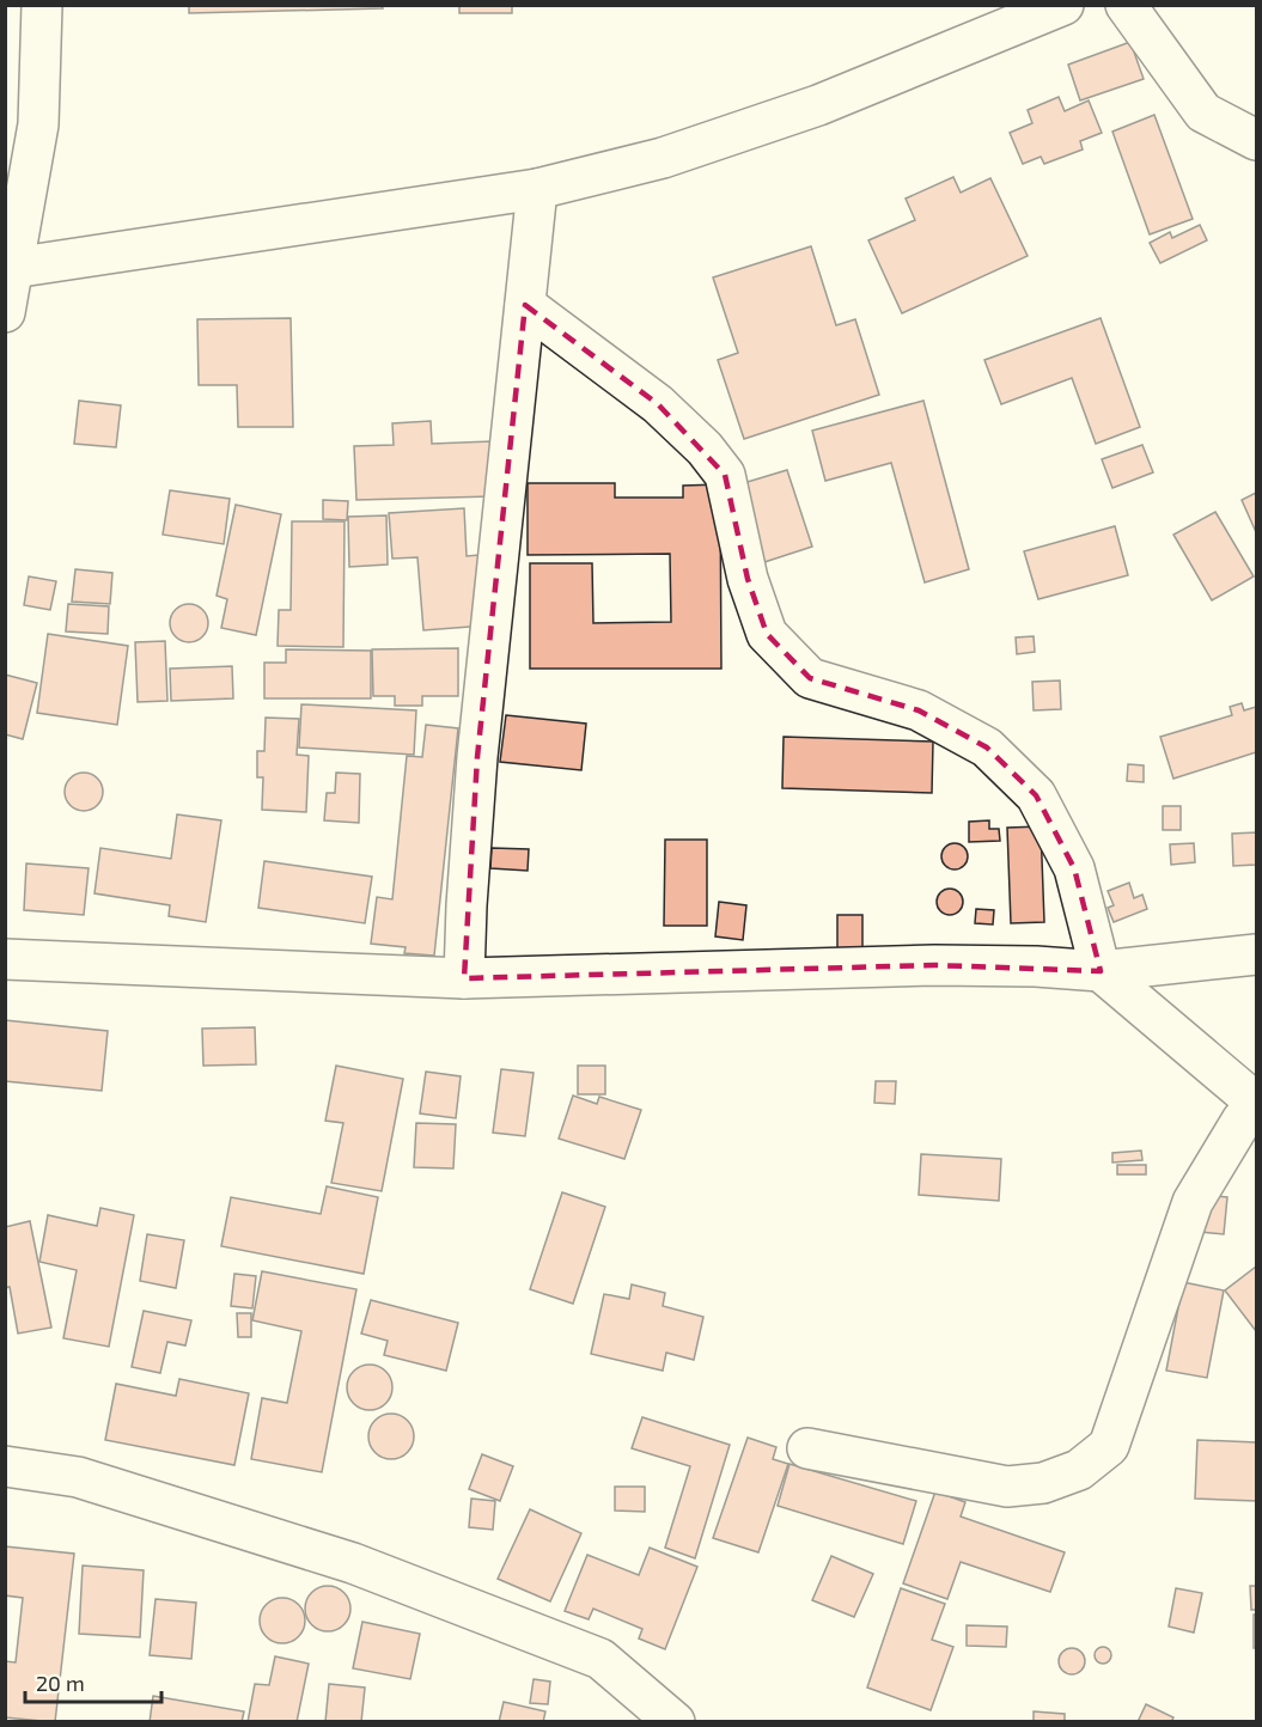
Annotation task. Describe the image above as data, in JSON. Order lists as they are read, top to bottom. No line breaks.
{"scale_bar":"20 m"}
